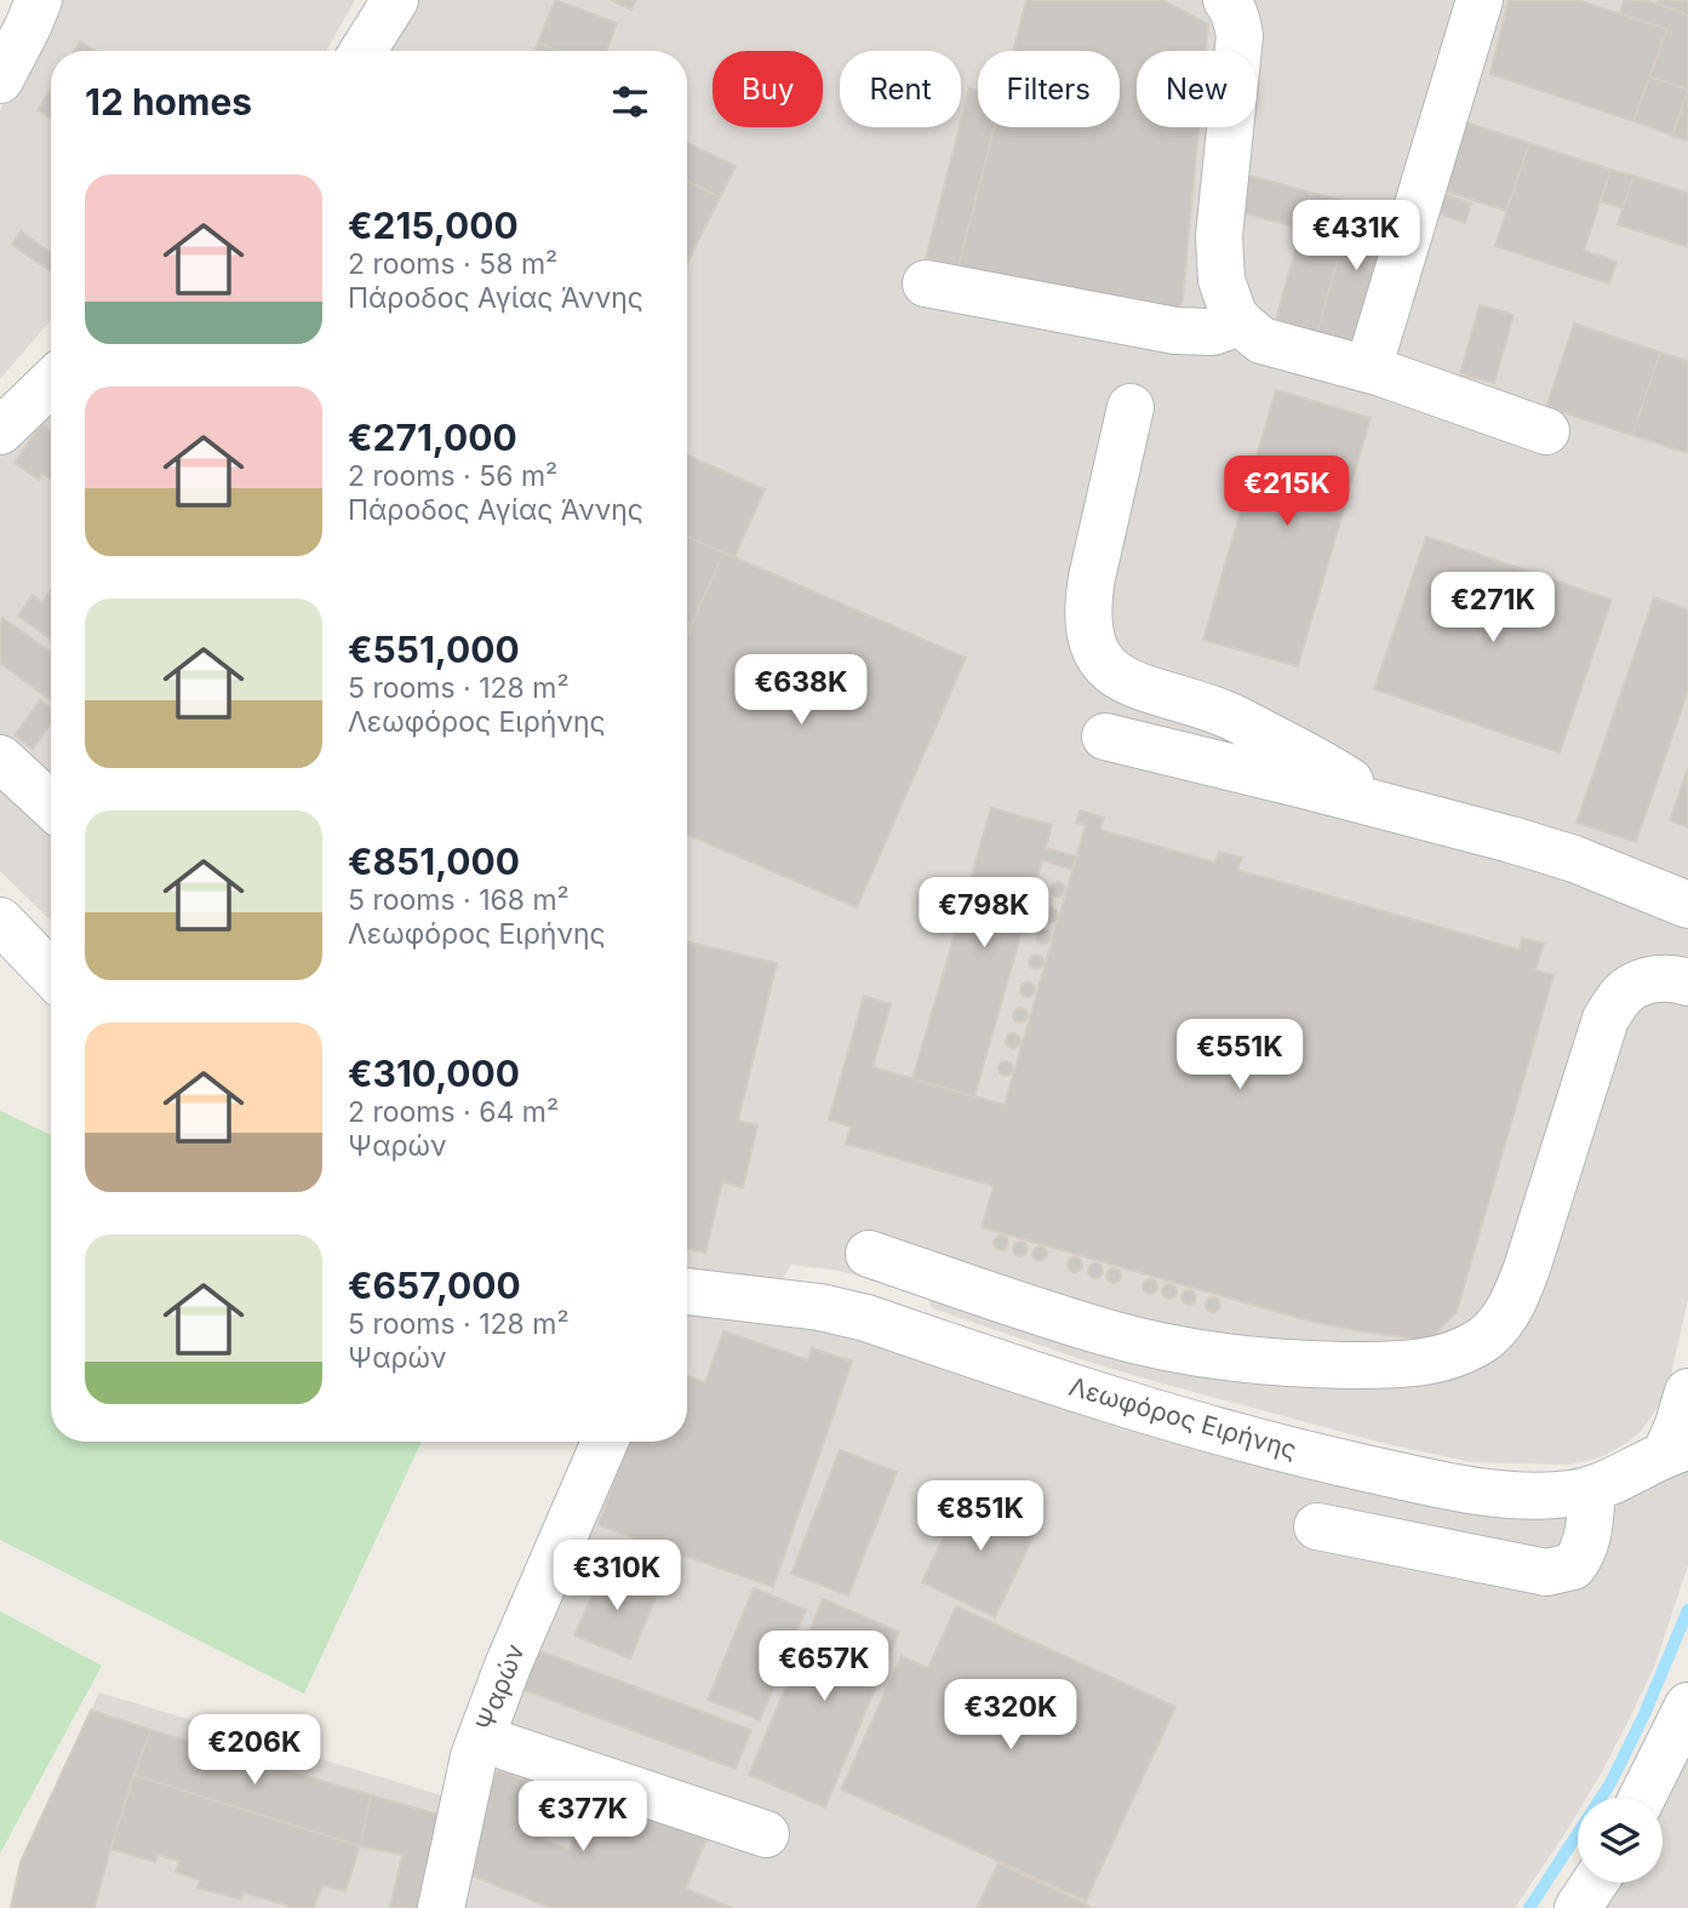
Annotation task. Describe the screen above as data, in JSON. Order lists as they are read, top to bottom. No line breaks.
{"streets":{"street":["Λεωφόρος Ειρήνης","Ψαρών"]},"page":{"chip":["Buy","Rent","Filters","New"],"heading":"12 homes","list":[{"name":"€215,000","note":"2 rooms · 58 m² · Πάροδος Αγίας Άννης"},{"name":"€271,000","note":"2 rooms · 56 m² · Πάροδος Αγίας Άννης"},{"name":"€551,000","note":"5 rooms · 128 m² · Λεωφόρος Ειρήνης"},{"name":"€851,000","note":"5 rooms · 168 m² · Λεωφόρος Ειρήνης"},{"name":"€310,000","note":"2 rooms · 64 m² · Ψαρών"},{"name":"€657,000","note":"5 rooms · 128 m² · Ψαρών"}],"price":["€431K","€215K","€271K","€638K","€798K","€551K","€851K","€310K","€657K","€320K","€206K","€377K"]}}
